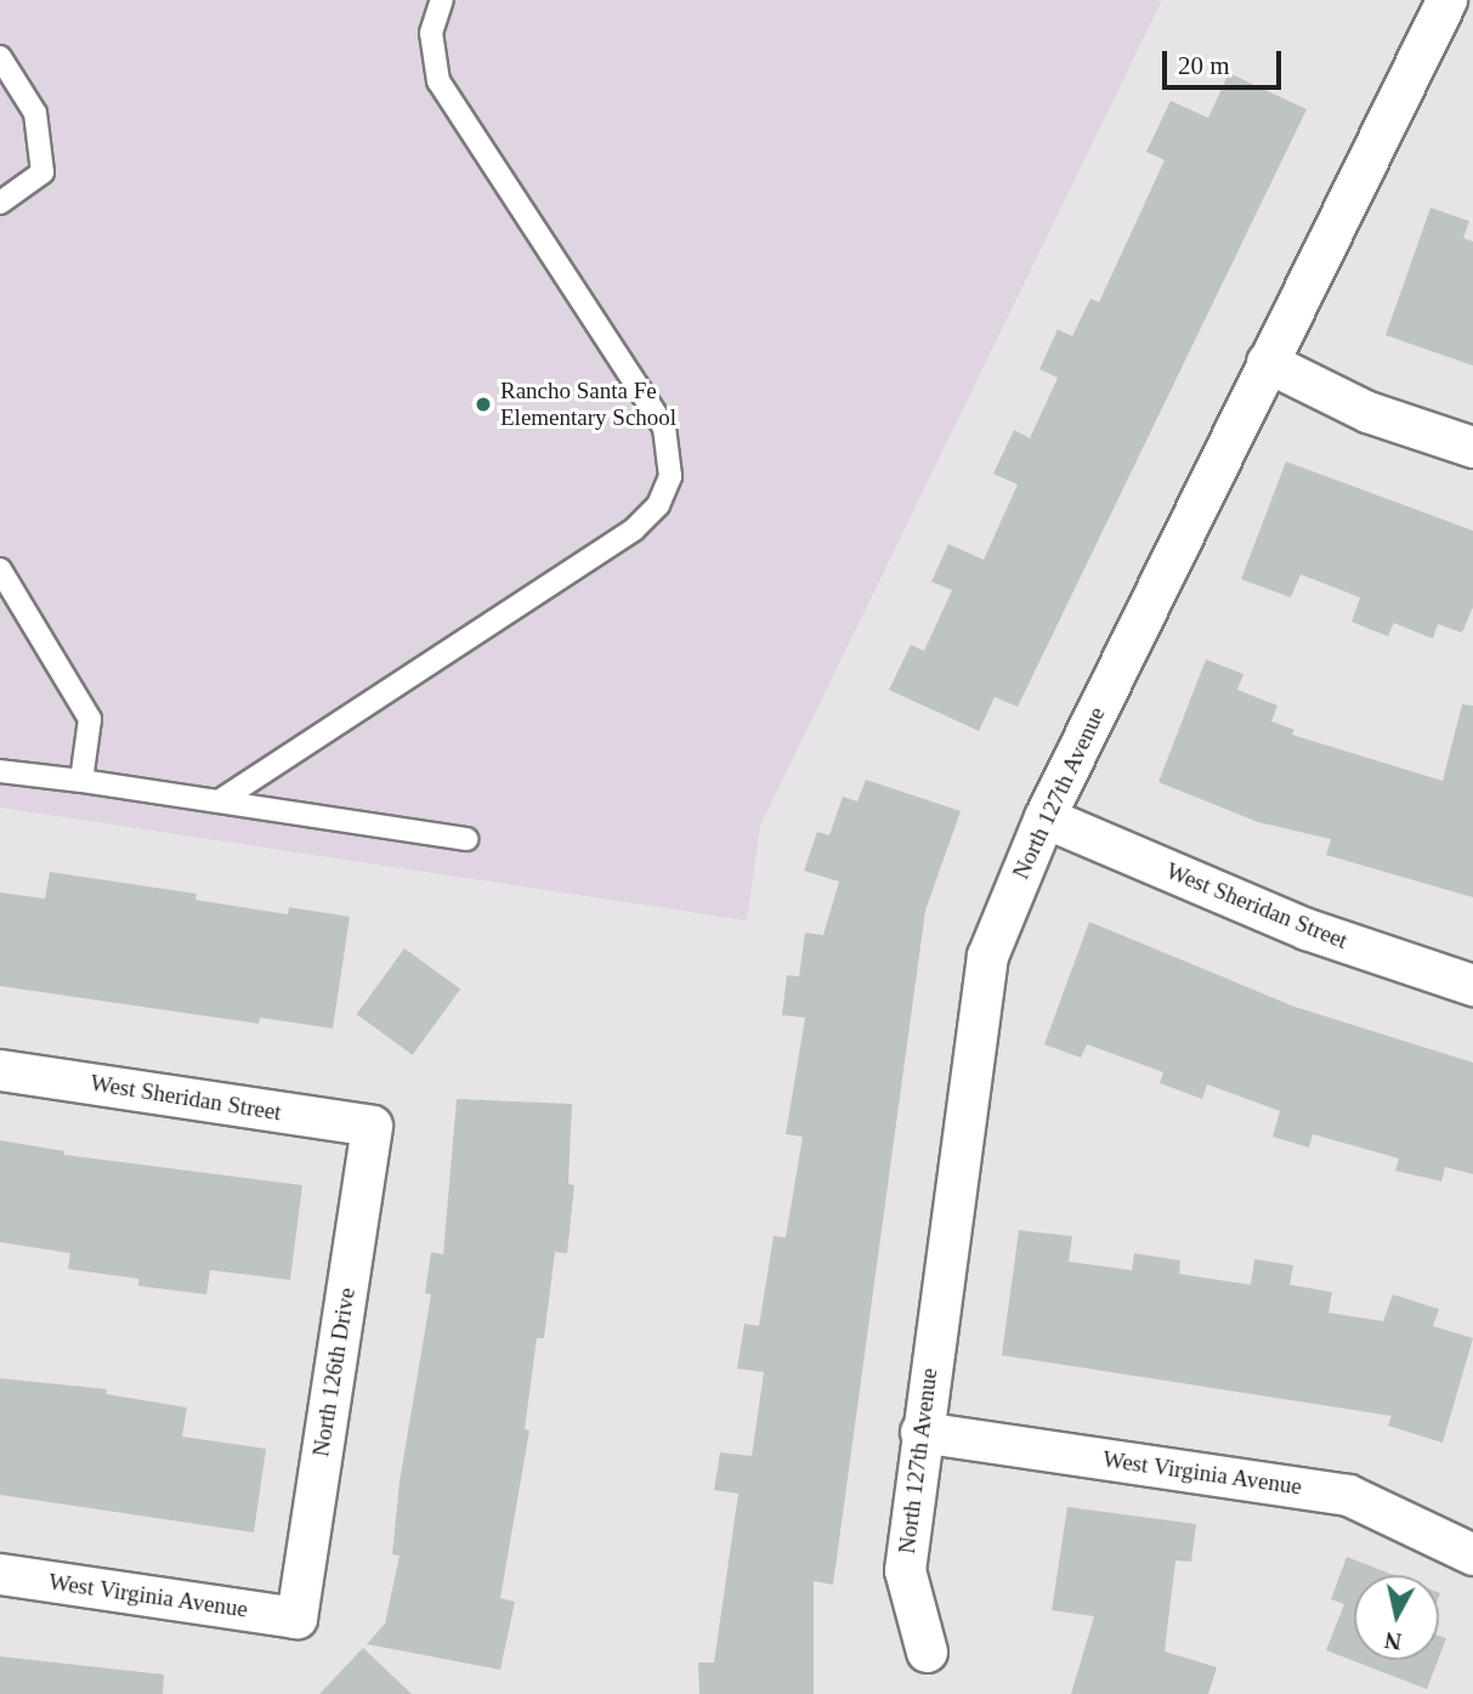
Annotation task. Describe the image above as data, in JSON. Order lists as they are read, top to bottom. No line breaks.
{"streets":{"street":["North 127th Avenue","West Sheridan Street","North 126th Drive","West Virginia Avenue"]},"crossings":[["North 127th Avenue","West Sheridan Street"],["North 127th Avenue","West Virginia Avenue"],["West Sheridan Street","North 126th Drive"],["North 126th Drive","West Virginia Avenue"]],"places":["Rancho Santa Fe Elementary School"],"scale_bar":"20 m","north":"bottom"}
